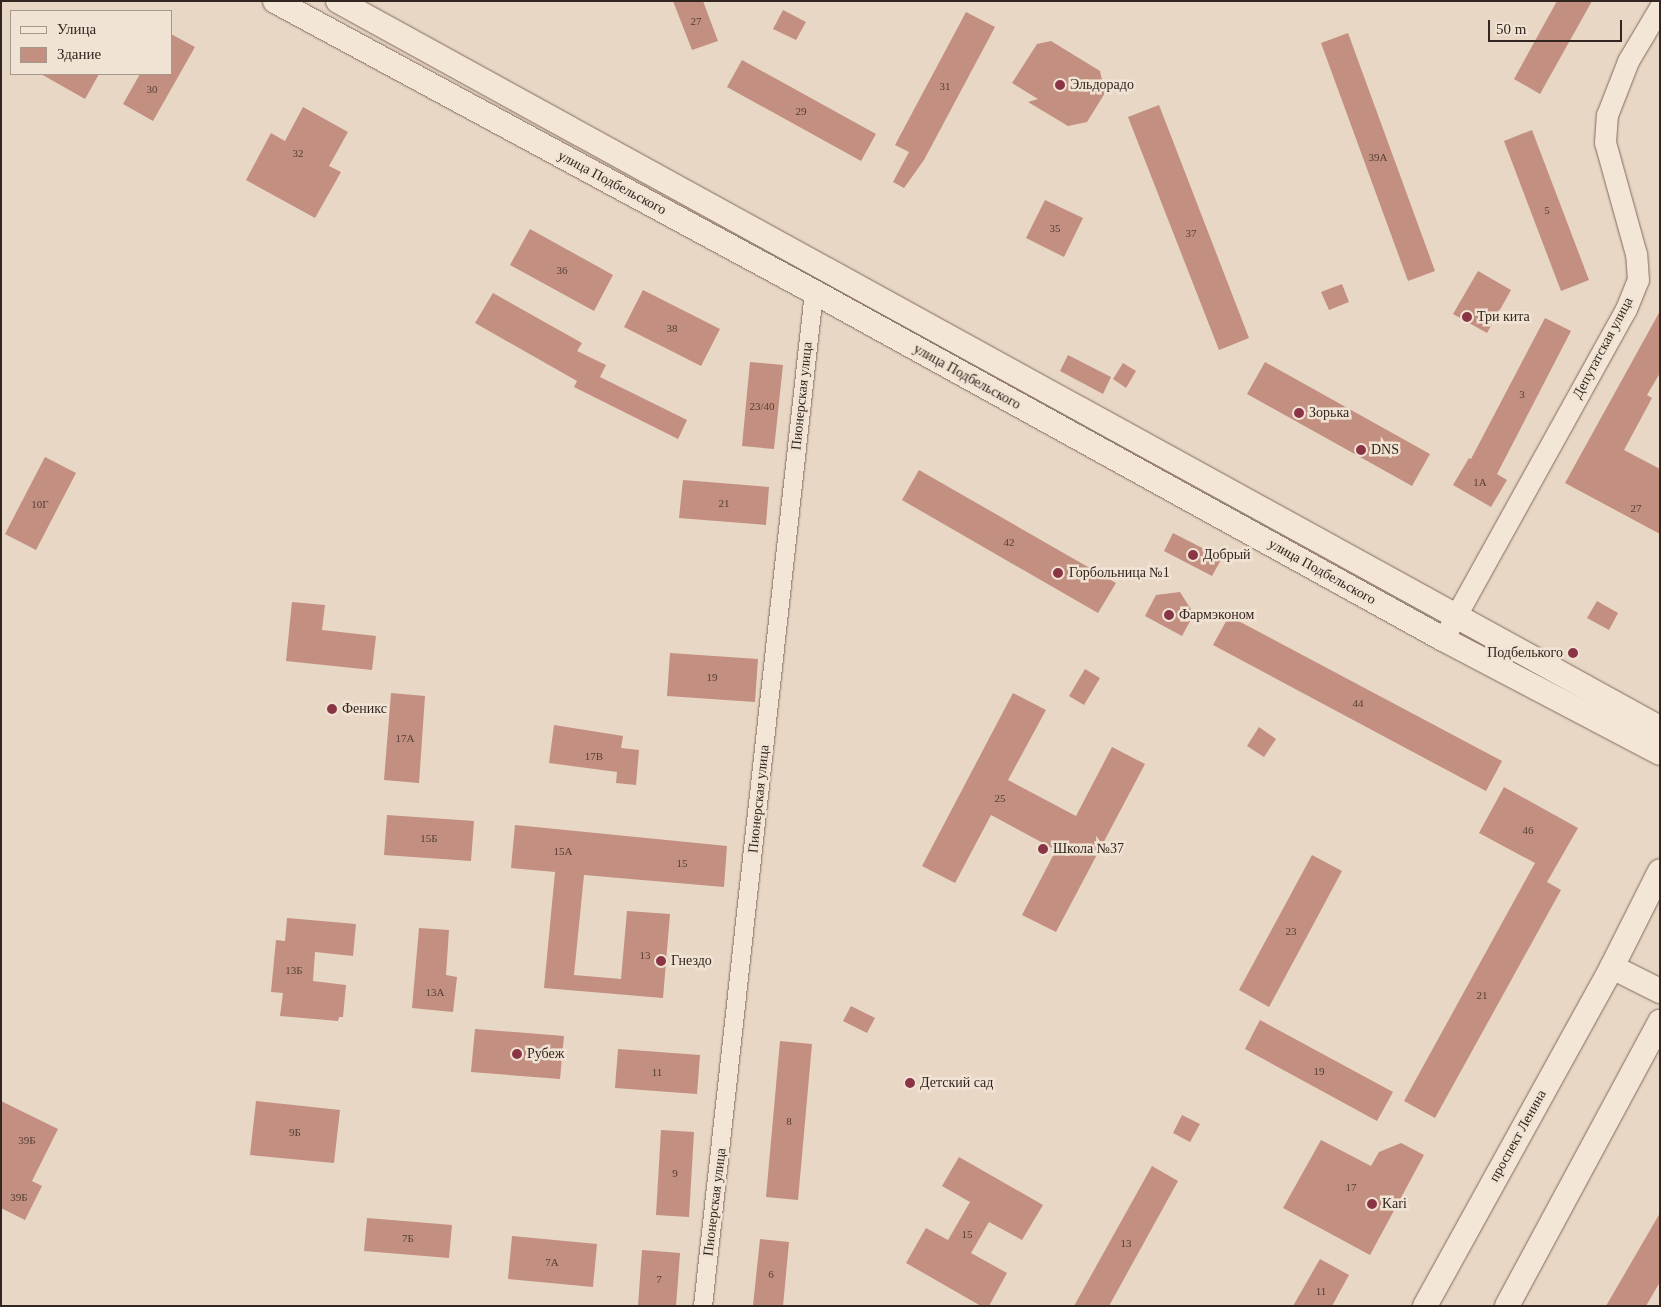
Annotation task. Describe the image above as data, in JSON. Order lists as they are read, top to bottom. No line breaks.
{"streets":{"main road":["улица Подбельского","проспект Ленина"],"street":["Депутатская улица","Пионерская улица"]},"crossings":[["улица Подбельского","Депутатская улица"],["улица Подбельского","Пионерская улица"]],"places":["Эльдорадо","Три кита","Зорька","DNS","Добрый","Горбольница №1","Фармэконом","Подбелького","Феникс","Школа №37","Гнездо","Рубеж","Детский сад","Kari"],"house_numbers":["27","31","30","29","32","39А","5","35","37","36","38","3","23/40","1А","21","10Г","27","42","19","44","17А","17В","25","46","15Б","15А","15","23","13","13Б","13А","21","19","11","8","9Б","39Б","9","17","39Б","15","7Б","13","7А","6","7","11"],"legend":["Улица","Здание"],"scale_bar":"50 m"}
